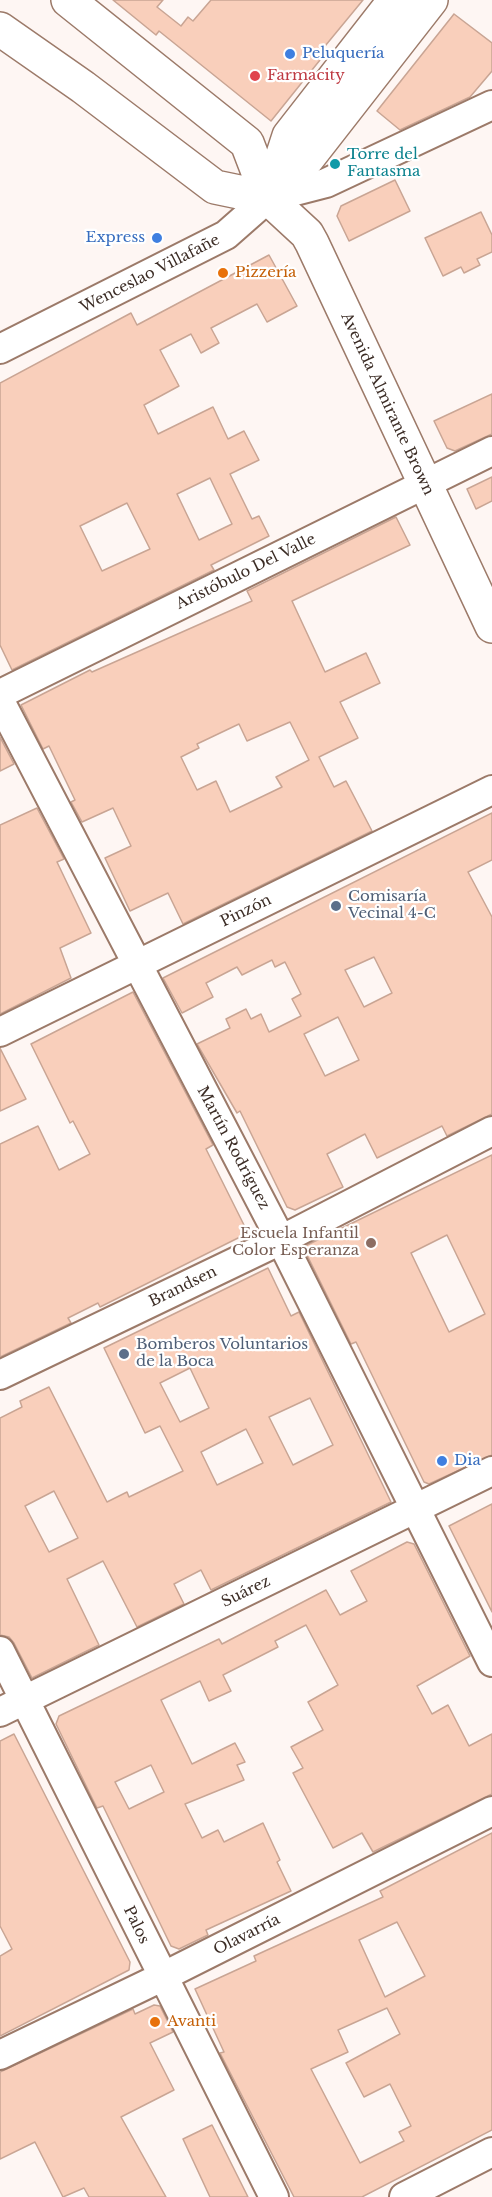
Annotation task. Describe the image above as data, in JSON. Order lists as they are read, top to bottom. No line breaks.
{"streets":{"main road":["Avenida Almirante Brown"],"street":["Wenceslao Villafañe","Aristóbulo Del Valle","Pinzón","Martín Rodríguez","Brandsen","Suárez","Palos","Olavarría"]},"crossings":[["Wenceslao Villafañe","Avenida Almirante Brown"],["Avenida Almirante Brown","Aristóbulo Del Valle"],["Pinzón","Martín Rodríguez"],["Martín Rodríguez","Brandsen"],["Martín Rodríguez","Suárez"],["Suárez","Palos"],["Palos","Olavarría"]],"places":["Peluquería","Farmacity","Torre del Fantasma","Express","Pizzería","Comisaría Vecinal 4-C","Escuela Infantil Color Esperanza","Bomberos Voluntarios de la Boca","Dia","Avanti"]}
